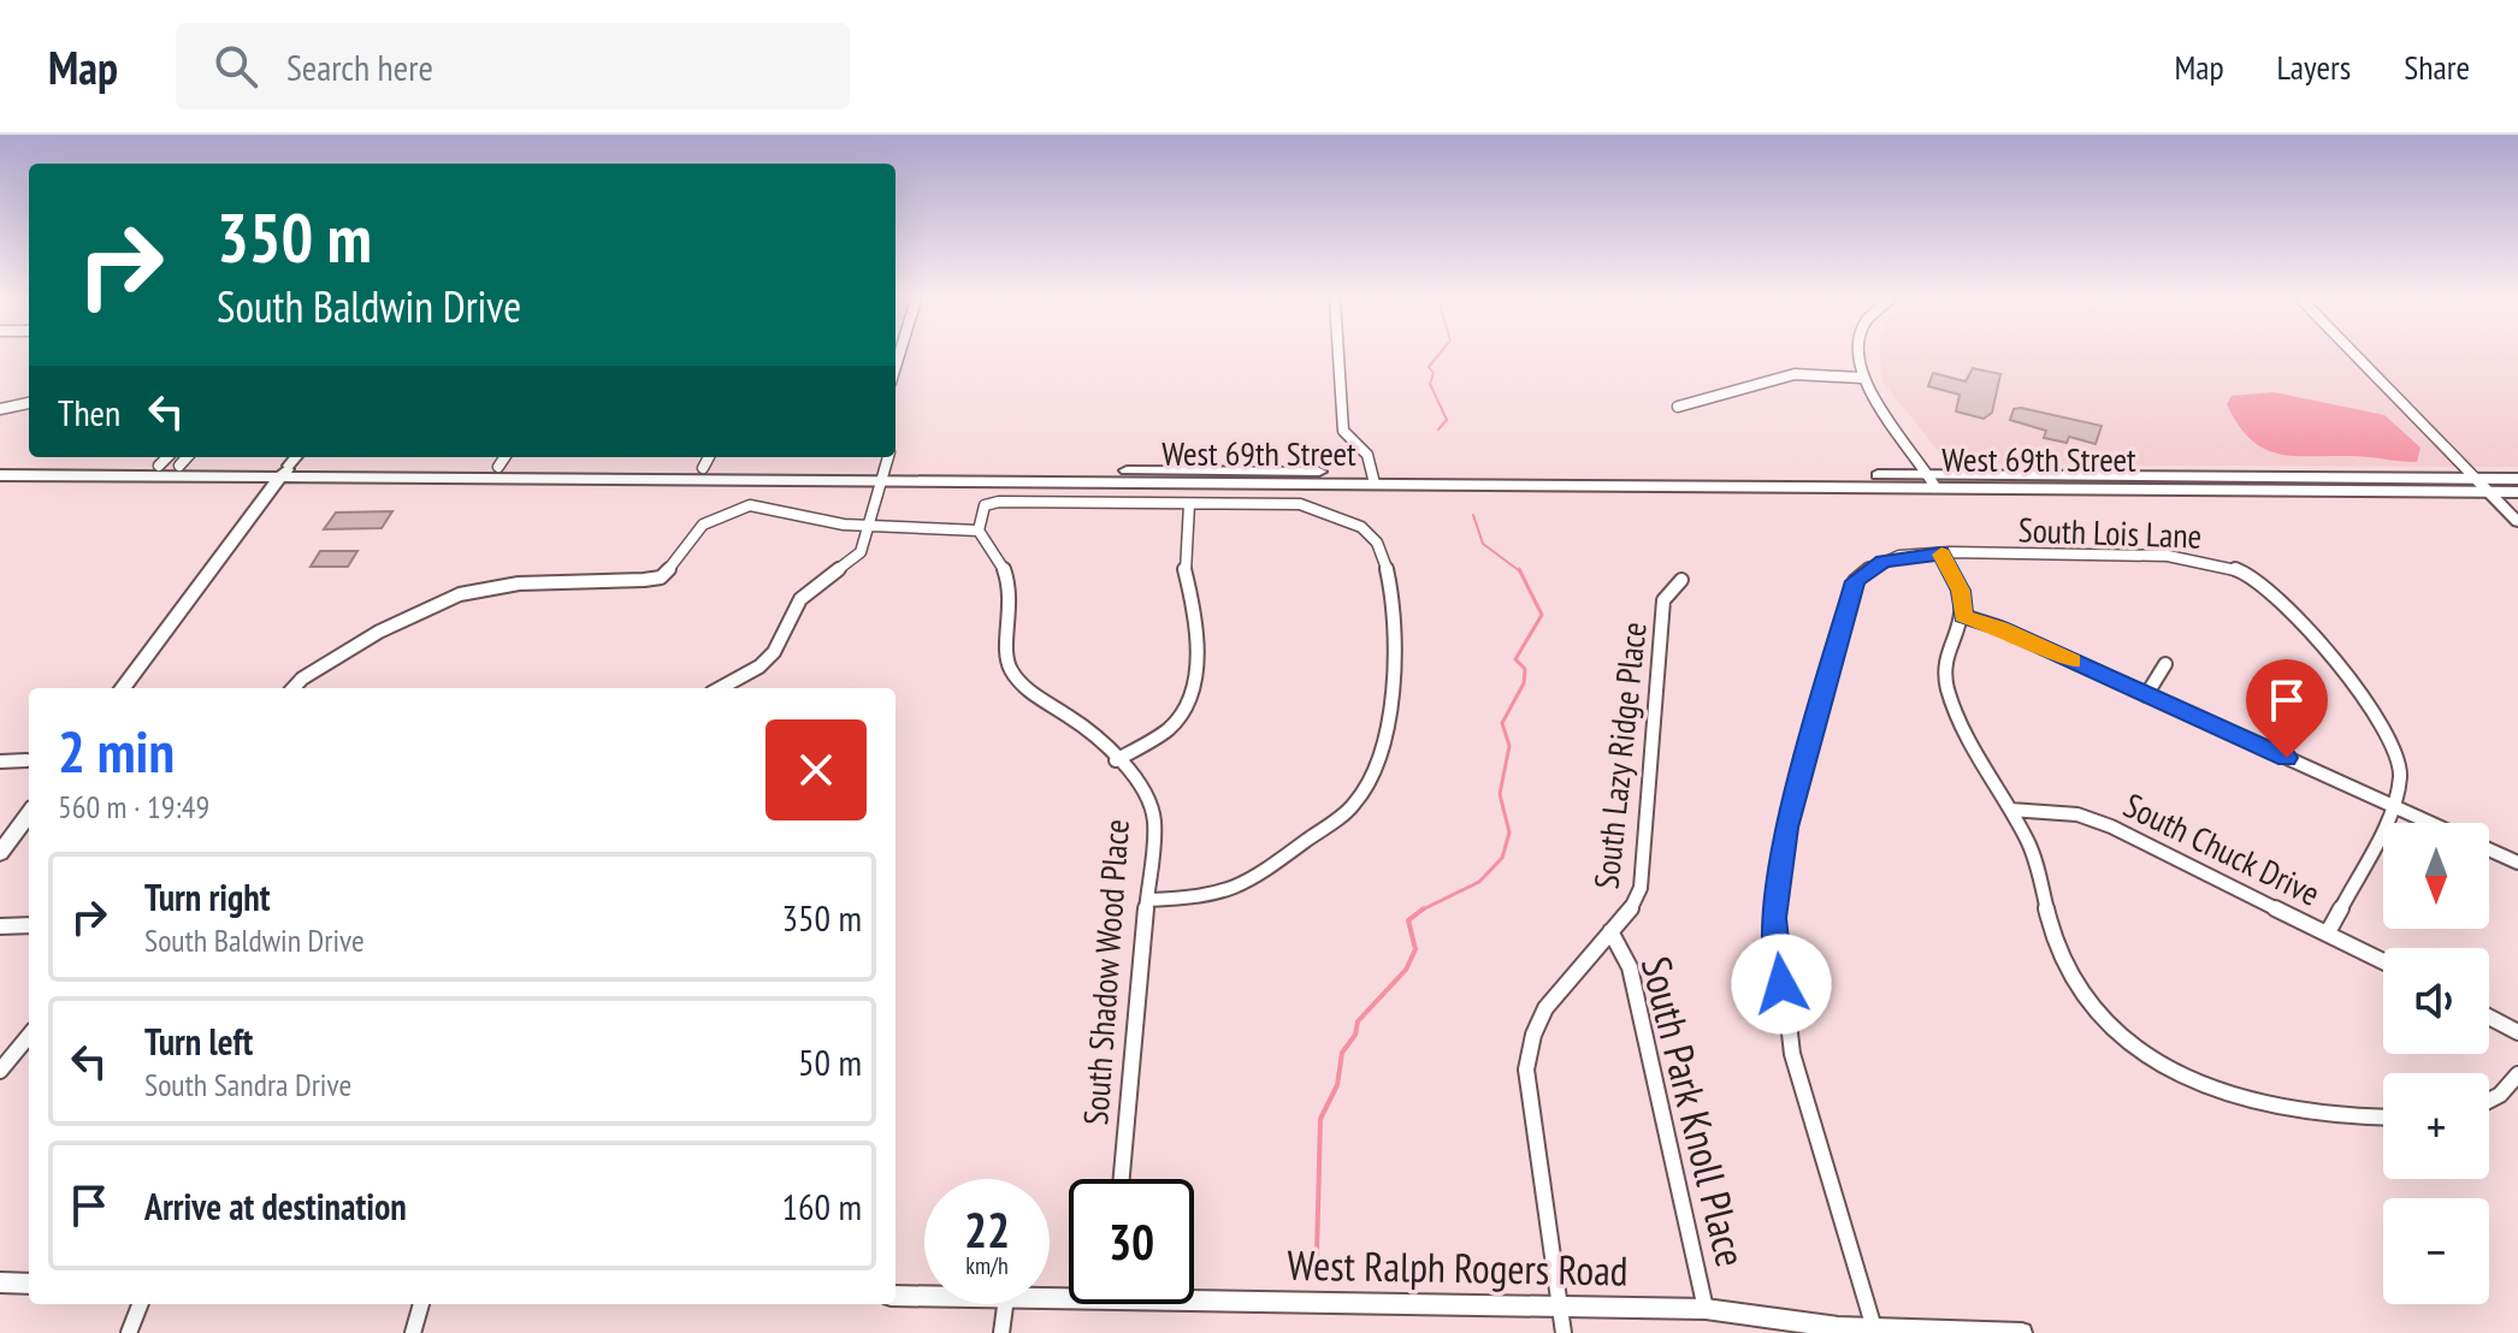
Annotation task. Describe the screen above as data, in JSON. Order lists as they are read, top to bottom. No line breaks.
{"streets":{"main road":["West 69th Street"],"street":["South Lois Lane","South Lazy Ridge Place","South Chuck Drive","South Shadow Wood Place","South Park Knoll Place","West Ralph Rogers Road"]},"crossings":[["South Lois Lane","South Chuck Drive"],["South Lois Lane","West Ralph Rogers Road"],["South Lazy Ridge Place","South Park Knoll Place"],["South Lazy Ridge Place","West Ralph Rogers Road"],["South Park Knoll Place","West Ralph Rogers Road"]],"north":"bottom","page":{"header":"Map","search":"Search here","nav":["Map","Layers","Share"],"turn":["350 m","South Baldwin Drive"],"then":"Then","heading":["2 min","560 m · 19:49"],"map_buttons":["+","−"],"list":[{"name":"Turn right","note":"South Baldwin Drive","value":"350 m"},{"name":"Turn left","note":"South Sandra Drive","value":"50 m"},{"name":"Arrive at destination","value":"160 m"}],"speed":"22 km/h","limit":"30"}}
